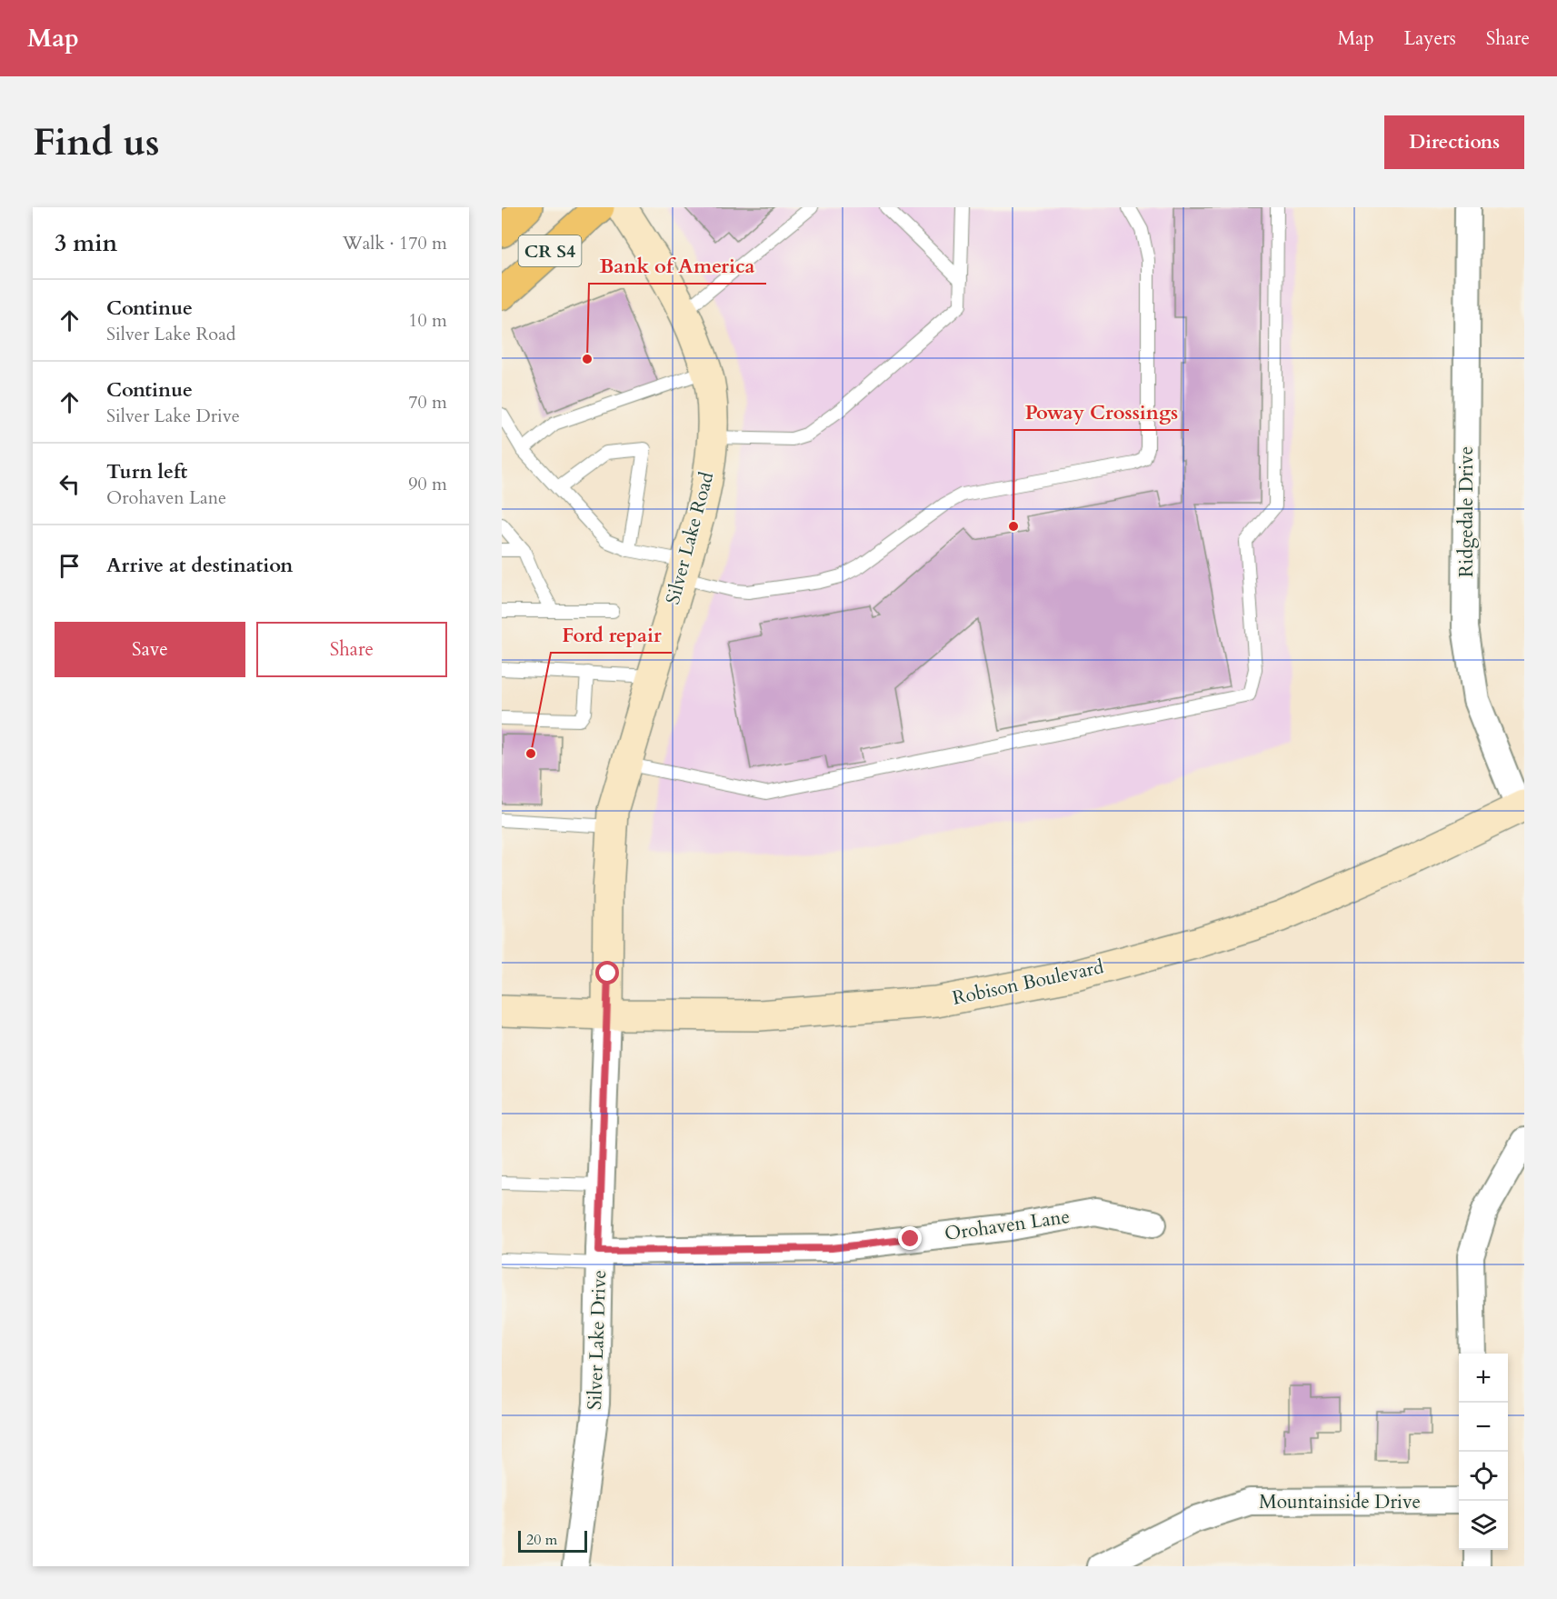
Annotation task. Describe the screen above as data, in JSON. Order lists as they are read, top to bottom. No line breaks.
{"streets":{"main road":["CR S4"],"street":["Ridgedale Drive","Silver Lake Road","Robison Boulevard","Orohaven Lane","Silver Lake Drive","Mountainside Drive"]},"crossings":[["Ridgedale Drive","Robison Boulevard"],["Silver Lake Road","Robison Boulevard"],["Silver Lake Road","Silver Lake Drive"],["Robison Boulevard","Silver Lake Drive"],["Orohaven Lane","Silver Lake Drive"]],"places":["Bank of America","Poway Crossings","Ford repair"],"scale_bar":"20 m","page":{"header":"Map","nav":["Map","Layers","Share"],"buttons":["Directions",["Save","Share"]],"title":"Find us","heading":["3 min","Walk · 170 m"],"list":[["Continue","Silver Lake Road","10 m"],["Continue","Silver Lake Drive","70 m"],["Turn left","Orohaven Lane","90 m"],"Arrive at destination"],"map_buttons":["+","−"],"scale":"20 m"}}
